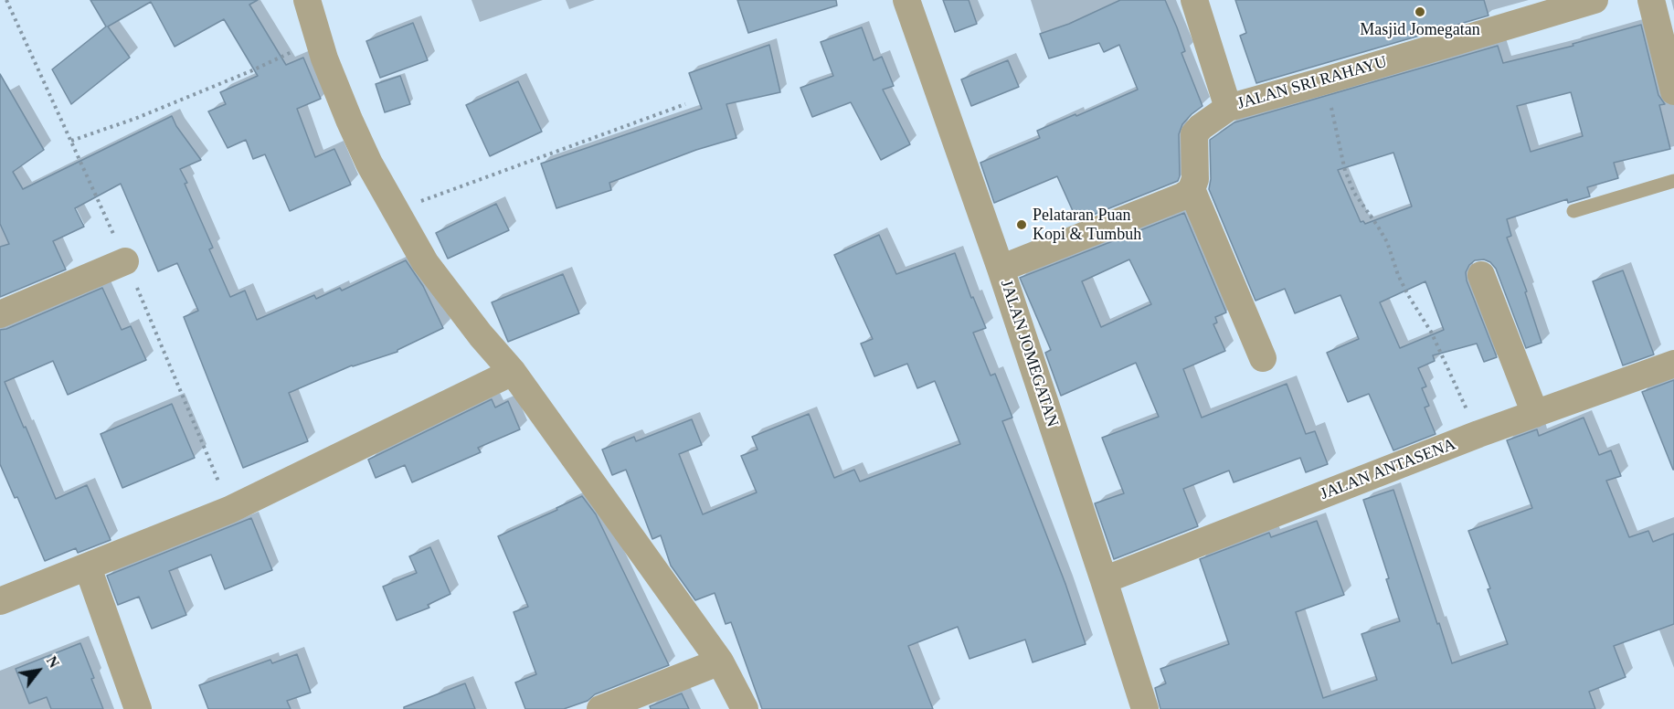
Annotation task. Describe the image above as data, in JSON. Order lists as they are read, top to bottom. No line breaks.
{"streets":{"street":["JALAN SRI RAHAYU","JALAN JOMEGATAN","JALAN ANTASENA"]},"crossings":[["JALAN JOMEGATAN","JALAN ANTASENA"]],"places":["Masjid Jomegatan","Pelataran Puan Kopi & Tumbuh"],"north":"top right"}
